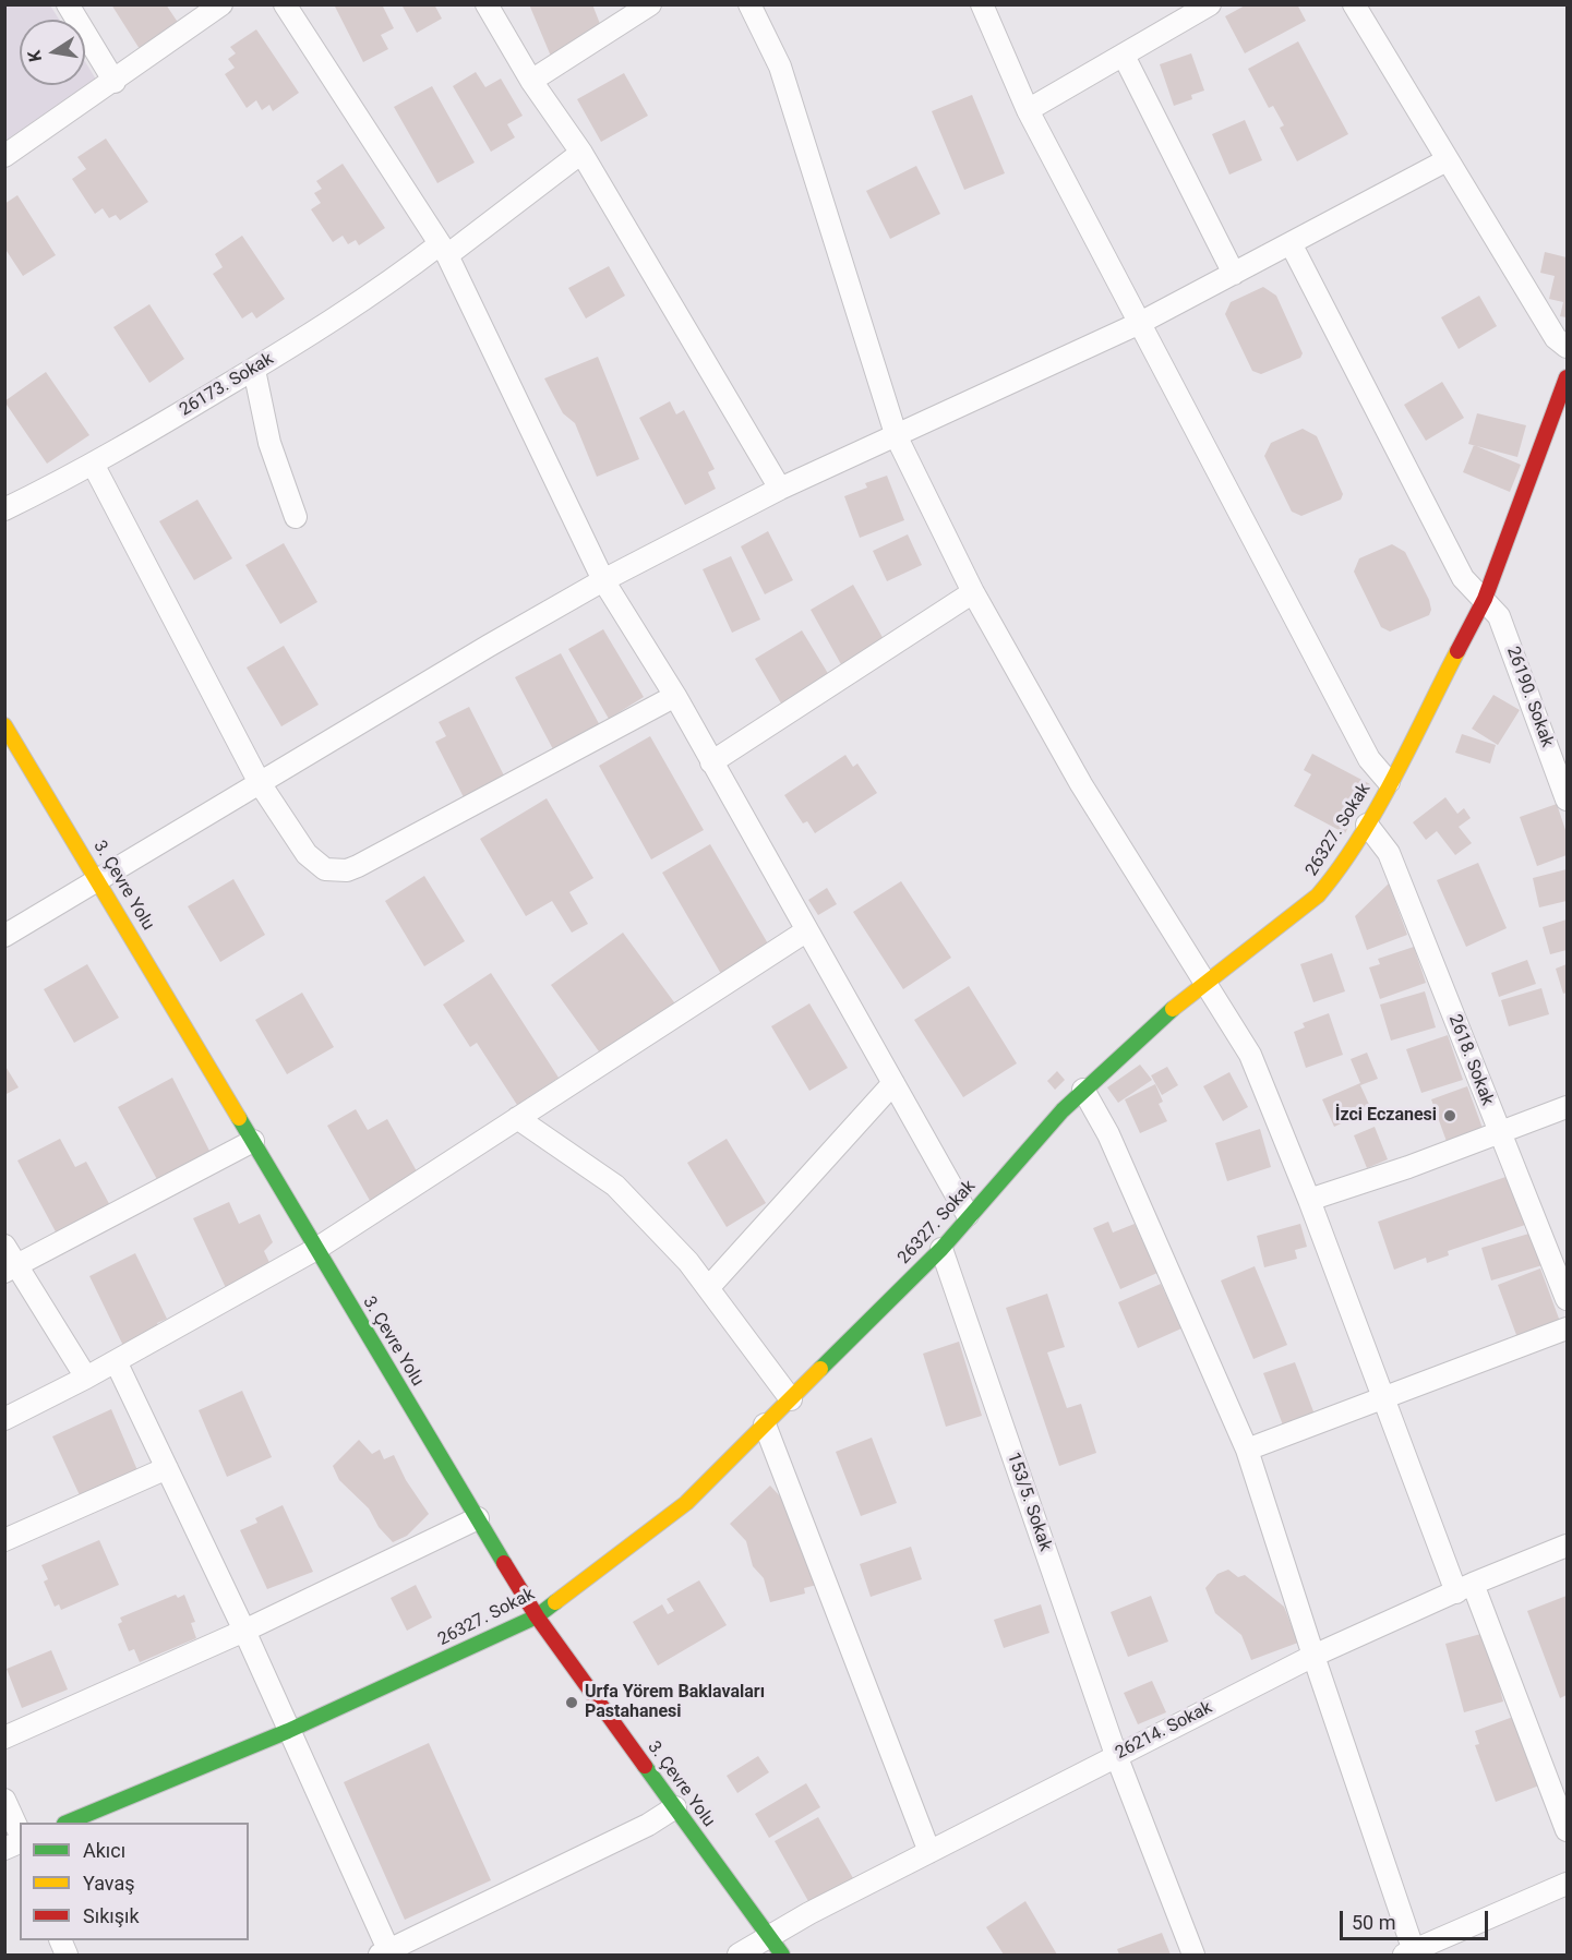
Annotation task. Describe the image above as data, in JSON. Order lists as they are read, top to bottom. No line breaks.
{"streets":{"street":["26173. Sokak","26190. Sokak","26327. Sokak","3. Çevre Yolu","2618. Sokak","153/5. Sokak","26214. Sokak"]},"crossings":[["26190. Sokak","26327. Sokak"],["26327. Sokak","3. Çevre Yolu"],["26327. Sokak","2618. Sokak"],["26327. Sokak","153/5. Sokak"],["3. Çevre Yolu","26214. Sokak"],["153/5. Sokak","26214. Sokak"]],"places":["İzci Eczanesi","Urfa Yörem Baklavaları Pastahanesi"],"legend":["Akıcı","Yavaş","Sıkışık"],"scale_bar":"50 m","north":"left"}
